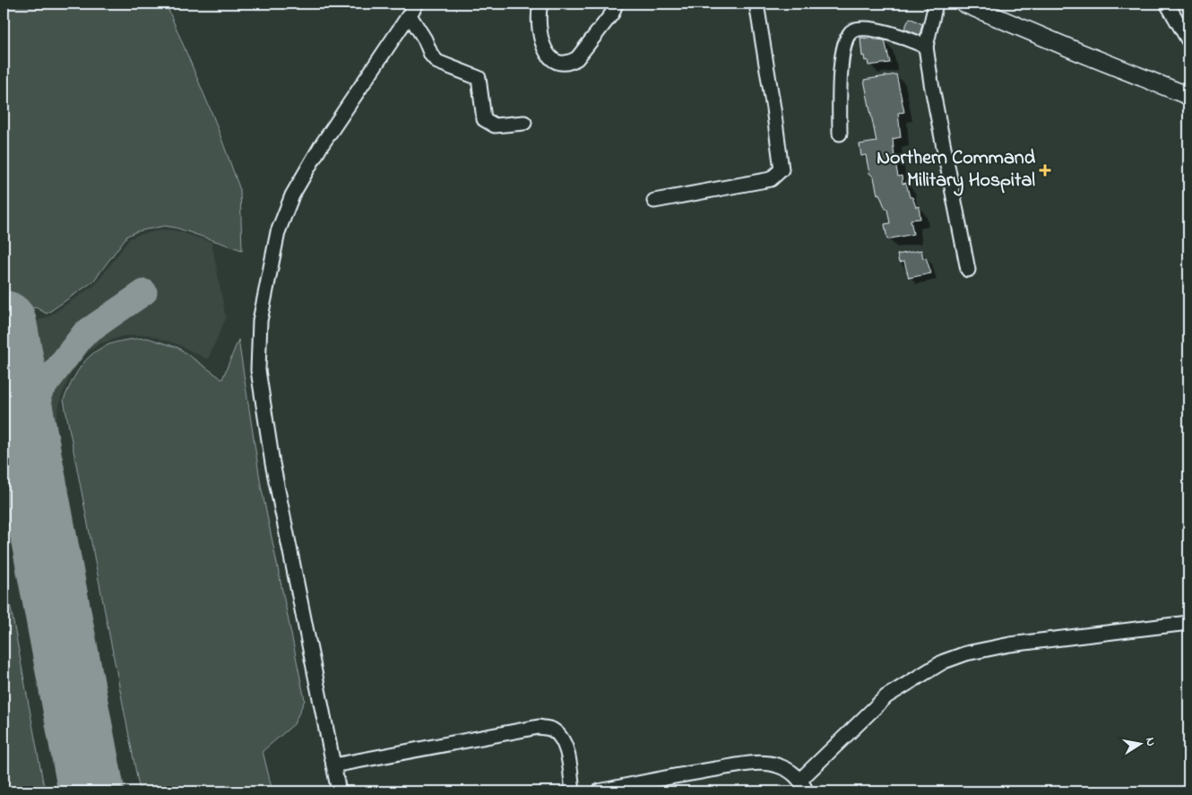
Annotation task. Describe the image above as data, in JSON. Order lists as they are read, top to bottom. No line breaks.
{"places":{"health":["Northern Command Military Hospital"]},"north":"right"}
